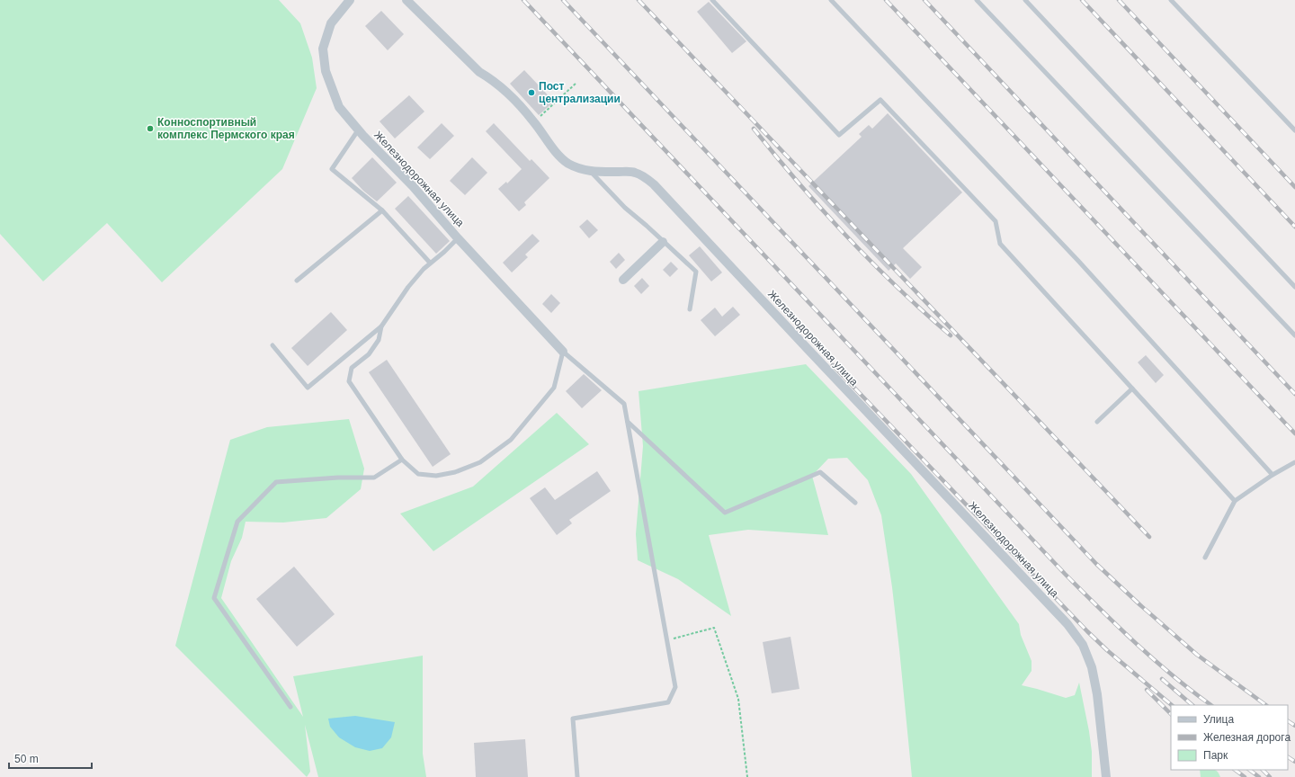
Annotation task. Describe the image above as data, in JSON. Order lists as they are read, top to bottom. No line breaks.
{"streets":{"street":["Железнодорожная улица"]},"places":["Пост централизации","Конноспортивный комплекс Пермского края"],"legend":["Улица","Железная дорога","Парк"],"scale_bar":"50 m"}
